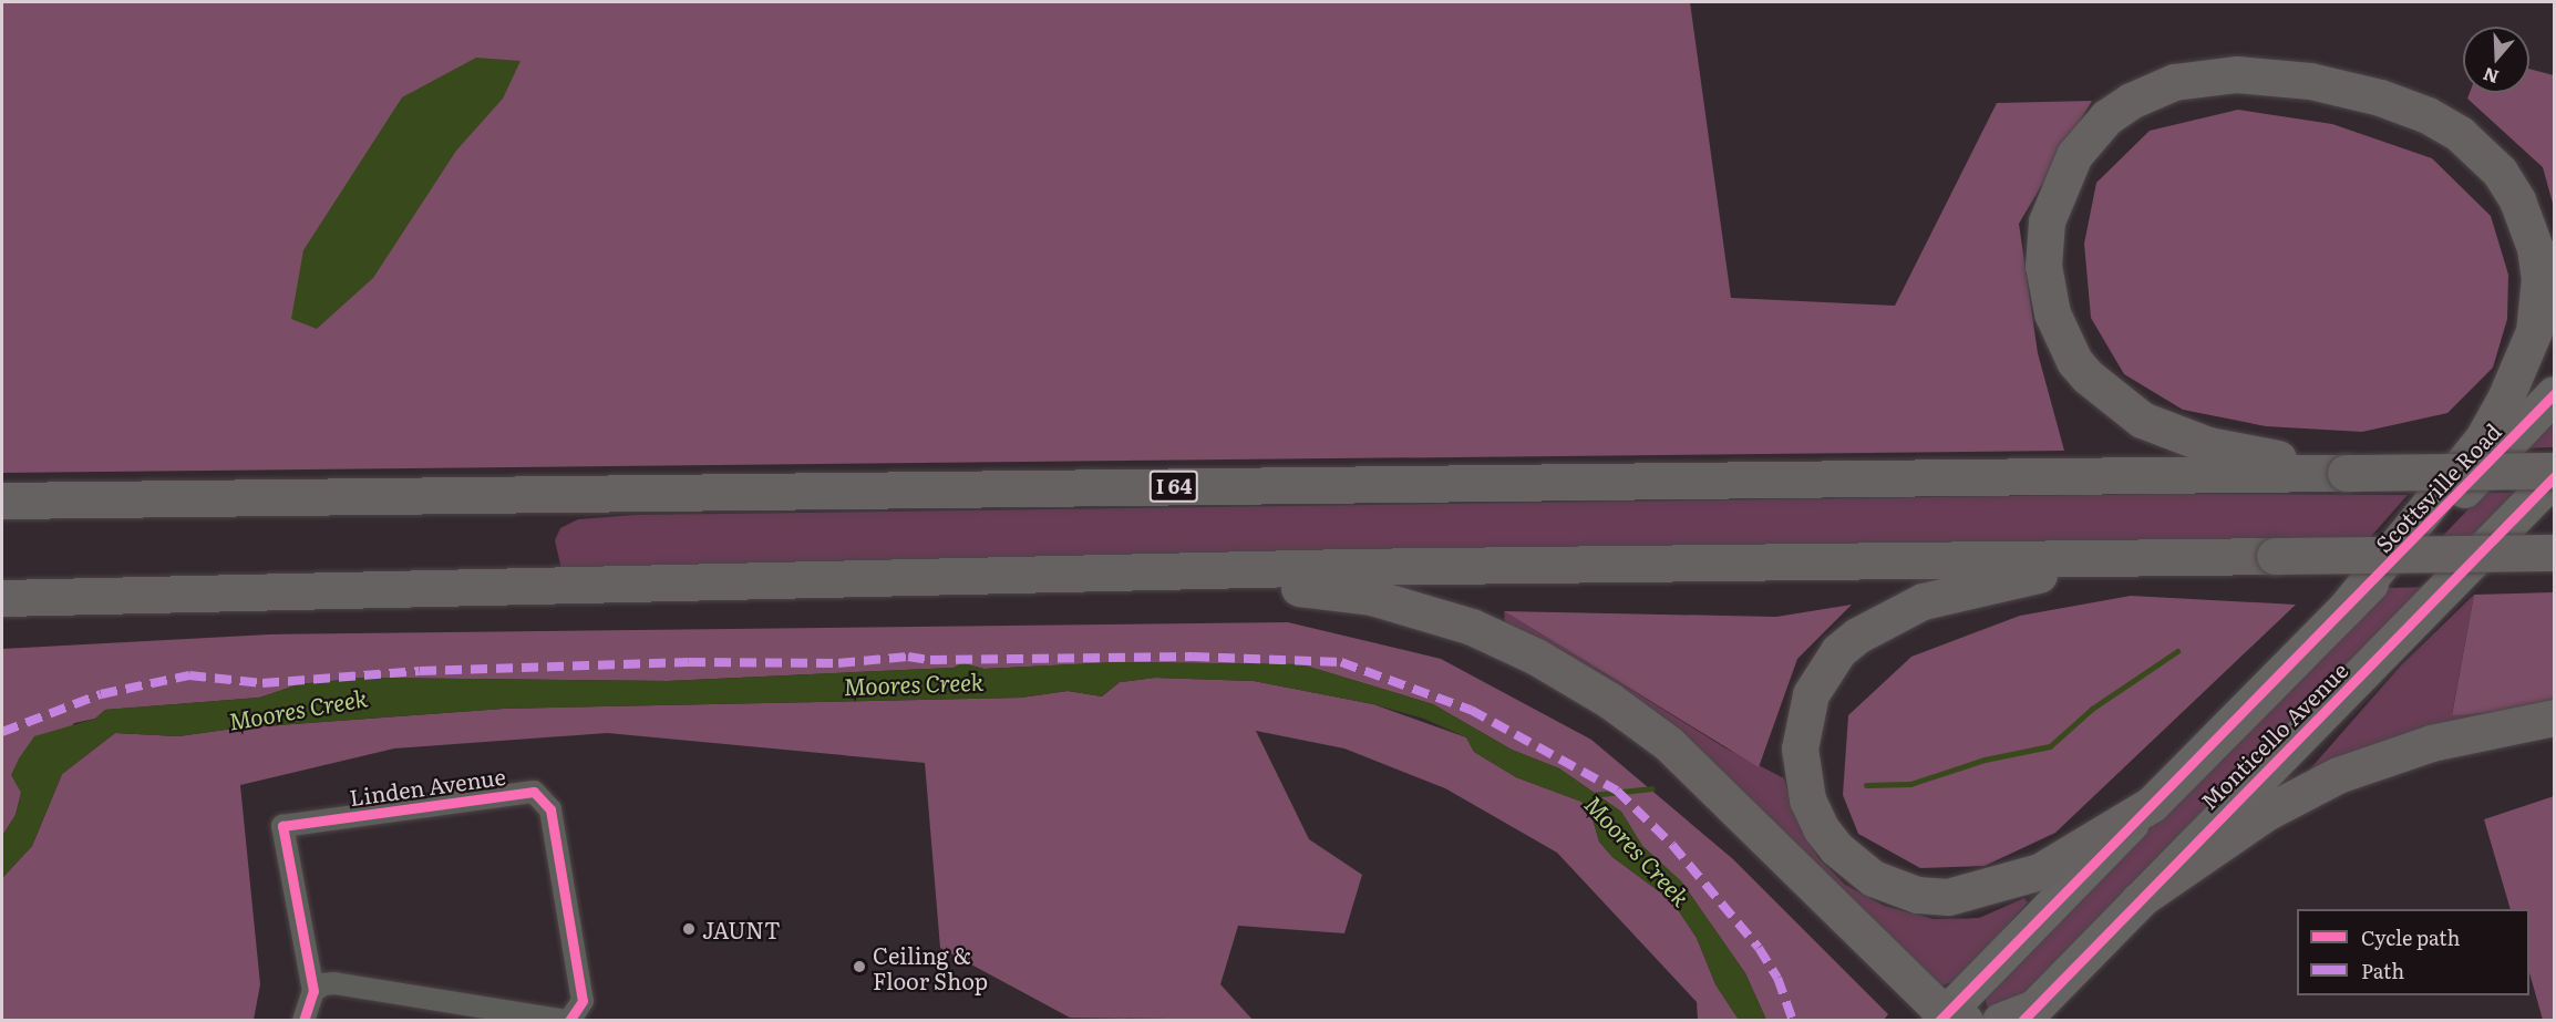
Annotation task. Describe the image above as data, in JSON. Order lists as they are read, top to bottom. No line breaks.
{"streets":{"highway":["I 64","Scottsville Road","Monticello Avenue"],"street":["Linden Avenue"]},"water":["Moores Creek"],"places":["JAUNT","Ceiling & Floor Shop"],"legend":["Cycle path","Path"],"north":"bottom"}
